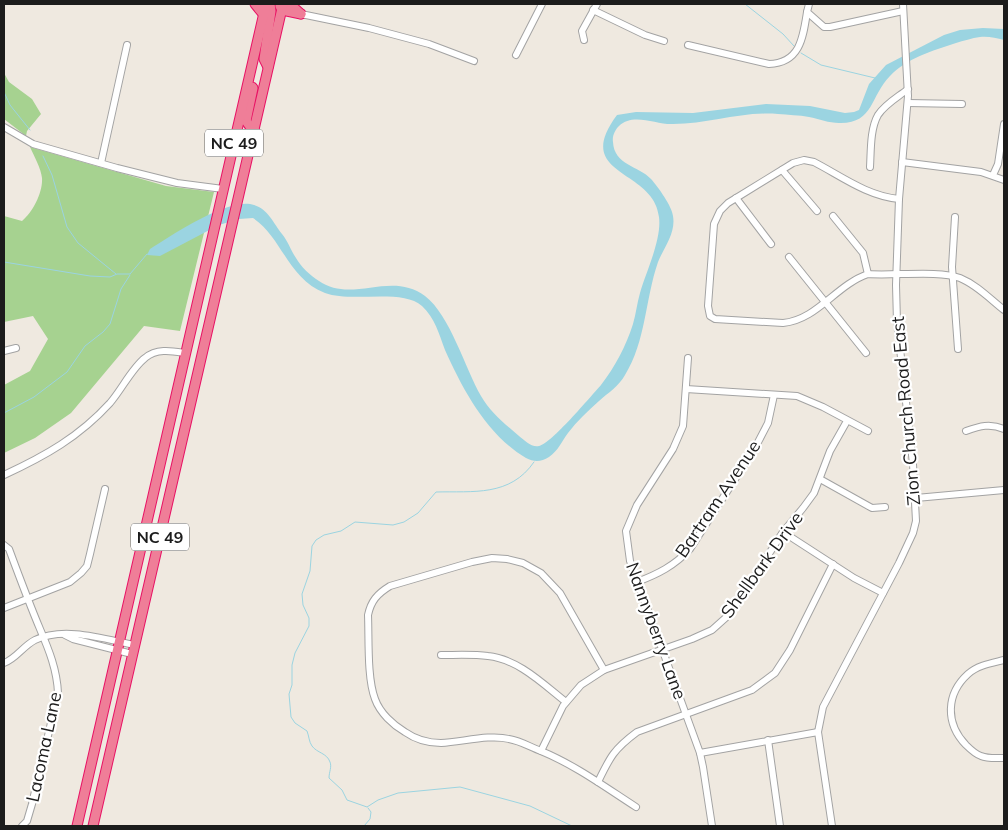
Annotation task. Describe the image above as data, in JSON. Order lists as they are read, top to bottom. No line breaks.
{"streets":{"highway":["NC 49"],"street":["Zion Church Road East","Bartram Avenue","Shellbark Drive","Nannyberry Lane","Lacoma Lane"]},"crossings":[["Bartram Avenue","Nannyberry Lane"],["Shellbark Drive","Nannyberry Lane"]]}
